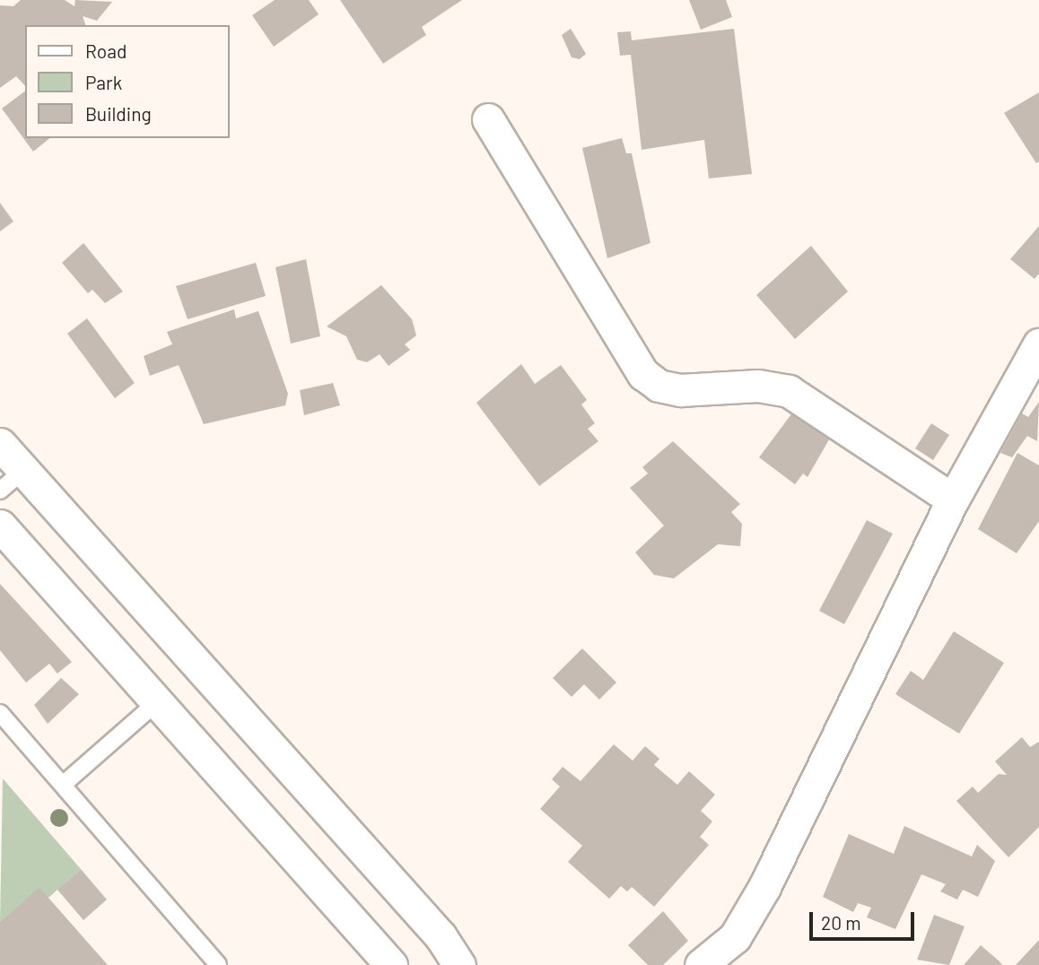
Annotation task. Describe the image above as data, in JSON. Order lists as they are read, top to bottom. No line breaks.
{"legend":["Road","Park","Building"],"scale_bar":"20 m"}
